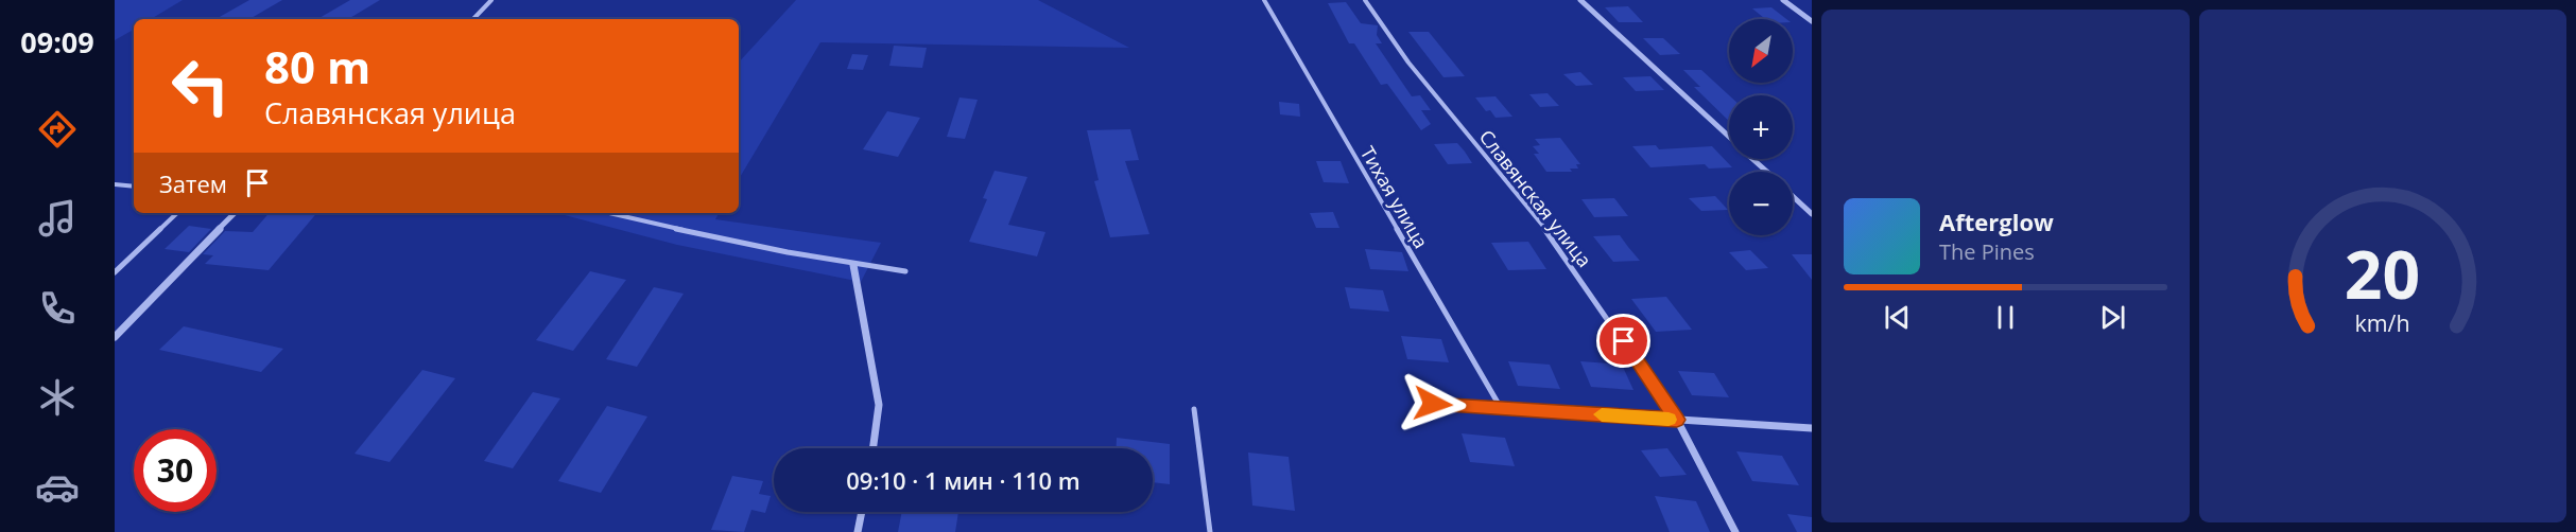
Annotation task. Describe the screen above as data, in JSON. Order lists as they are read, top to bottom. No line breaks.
{"streets":{"lane":["Тихая улица","Славянская улица"]},"north":"bottom left","page":{"tabs":"09:09","map_buttons":["+","−"],"turn":["80 m","Славянская улица"],"then":"Затем","song":["Afterglow","The Pines"],"limit":"30","trip":"09:10 · 1 мин · 110 m","gauge":["20","km/h"]}}
